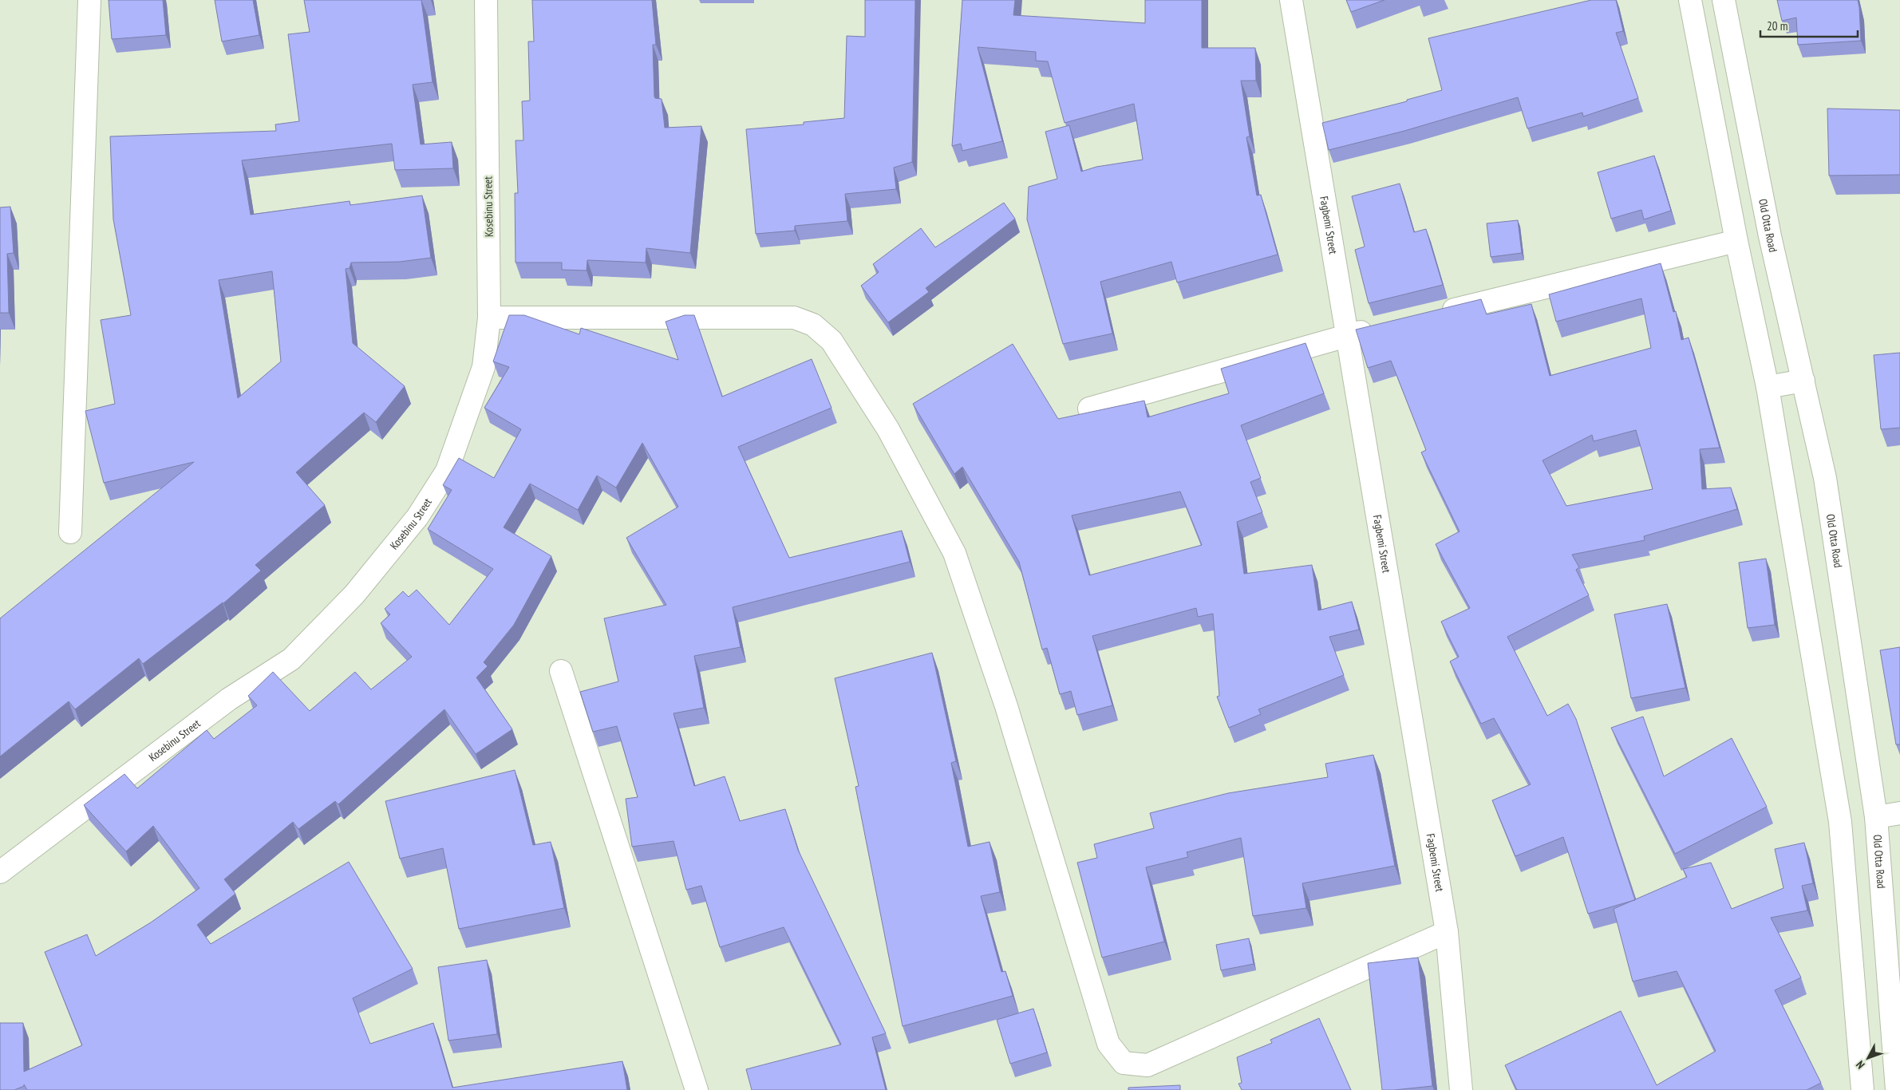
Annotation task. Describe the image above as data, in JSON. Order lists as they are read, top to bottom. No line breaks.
{"streets":{"street":["Kosebinu Street","Old Otta Road","Fagbemi Street"]},"scale_bar":"20 m","north":"bottom left"}
